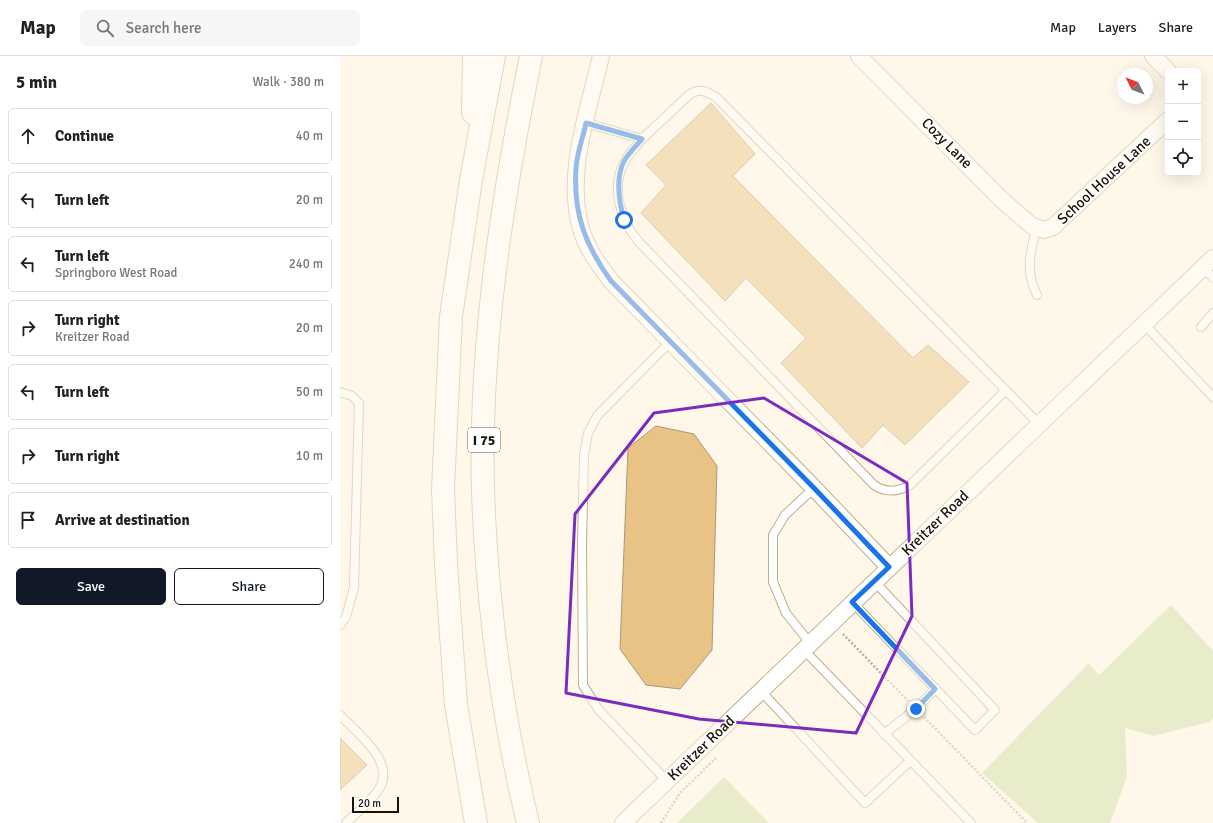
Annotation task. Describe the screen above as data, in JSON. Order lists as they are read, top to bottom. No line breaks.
{"streets":{"highway":["I 75"],"street":["Cozy Lane","School House Lane","Kreitzer Road"]},"crossings":[["Cozy Lane","School House Lane"]],"scale_bar":"20 m","north":"top left","page":{"header":"Map","search":"Search here","nav":["Map","Layers","Share"],"heading":["5 min","Walk · 380 m"],"map_buttons":["+","−"],"list":[["Continue","40 m"],["Turn left","20 m"],["Turn left","Springboro West Road","240 m"],["Turn right","Kreitzer Road","20 m"],["Turn left","50 m"],["Turn right","10 m"],"Arrive at destination"],"buttons":["Save","Share"],"scale":"20 m"}}
